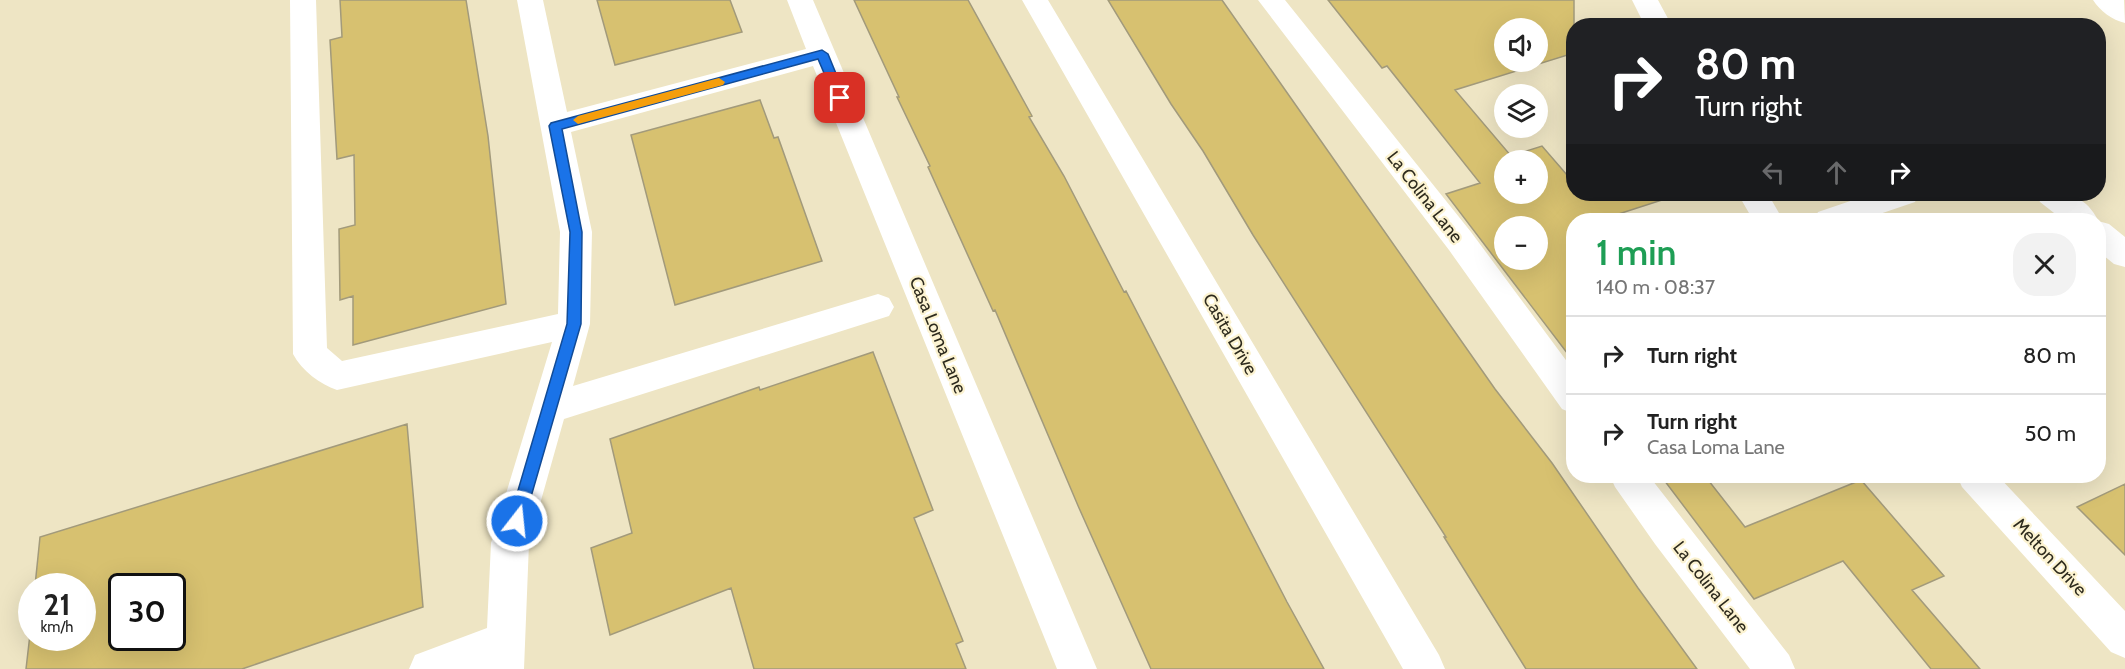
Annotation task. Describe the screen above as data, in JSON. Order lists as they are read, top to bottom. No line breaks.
{"streets":{"street":["La Colina Lane","Casita Drive","Casa Loma Lane","Melton Drive"]},"page":{"map_buttons":["+","−"],"turn":["80 m","Turn right"],"heading":["1 min","140 m · 08:37"],"list":[{"name":"Turn right","value":"80 m"},{"name":"Turn right","note":"Casa Loma Lane","value":"50 m"}],"speed":"21 km/h","limit":"30"}}
